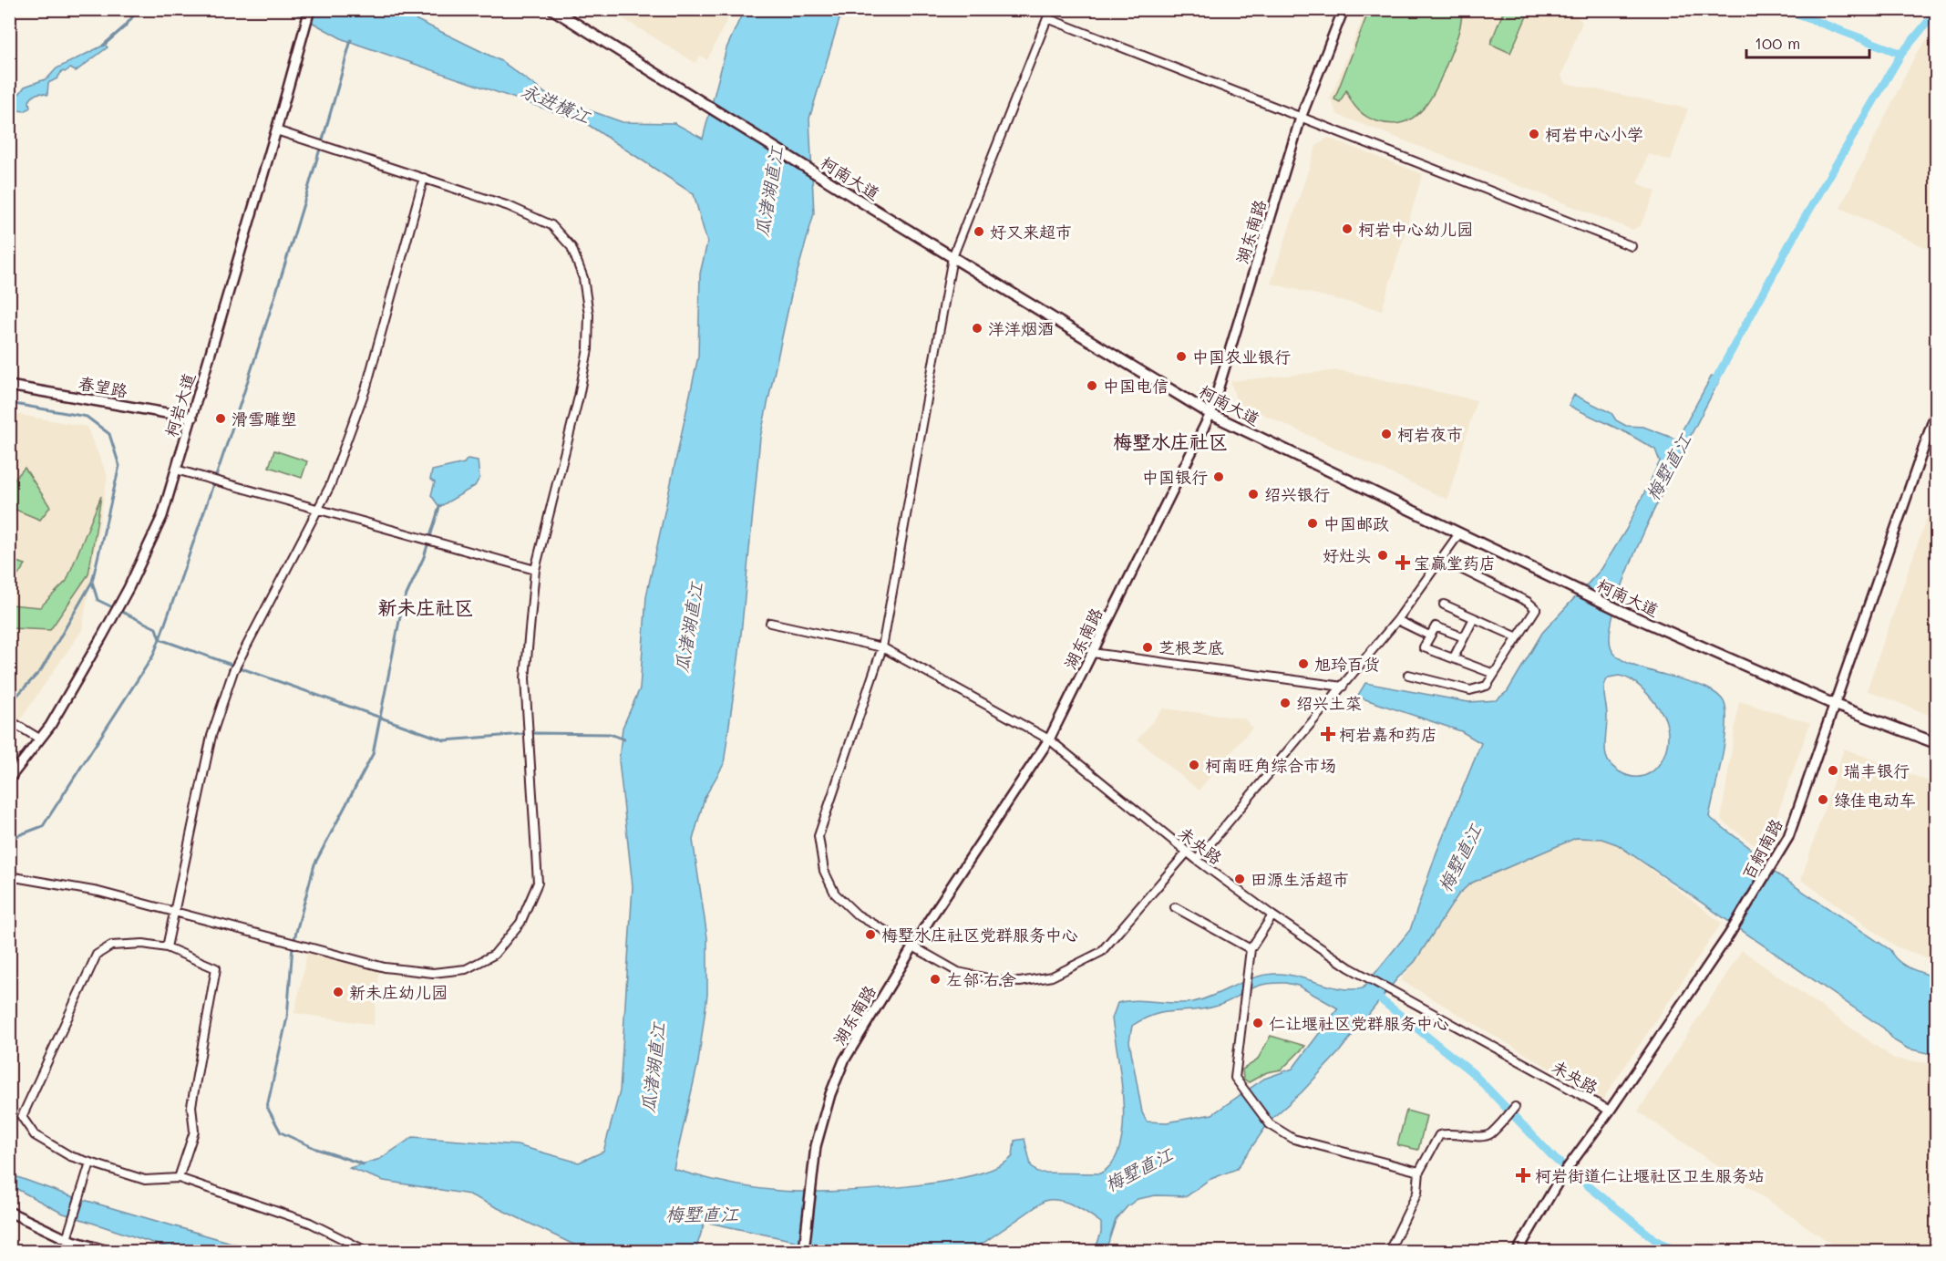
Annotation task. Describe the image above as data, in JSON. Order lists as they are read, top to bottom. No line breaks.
{"streets":{"main road":["柯南大道"],"street":["湖东南路","春望路","柯岩大道","未央路","百舸南路"]},"crossings":[["柯南大道","湖东南路"],["柯南大道","百舸南路"],["湖东南路","未央路"],["春望路","柯岩大道"],["未央路","百舸南路"]],"districts":["梅墅水庄社区","新未庄社区"],"water":["永进横江","瓜渚湖直江","梅墅直江"],"places":{"other":["柯岩中心小学","柯岩中心幼儿园","好又来超市","洋洋烟酒","中国农业银行","中国电信","滑雪雕塑","柯岩夜市","中国银行","绍兴银行","中国邮政","好灶头","芝根芝底","旭玲百货","绍兴土菜","柯南旺角综合市场","瑞丰银行","绿佳电动车","田源生活超市","梅墅水庄社区党群服务中心","左邻˙右舍","新未庄幼儿园","仁让堰社区党群服务中心"],"health":["宝赢堂药店","柯岩嘉和药店","柯岩街道仁让堰社区卫生服务站"]},"scale_bar":"100 m"}
